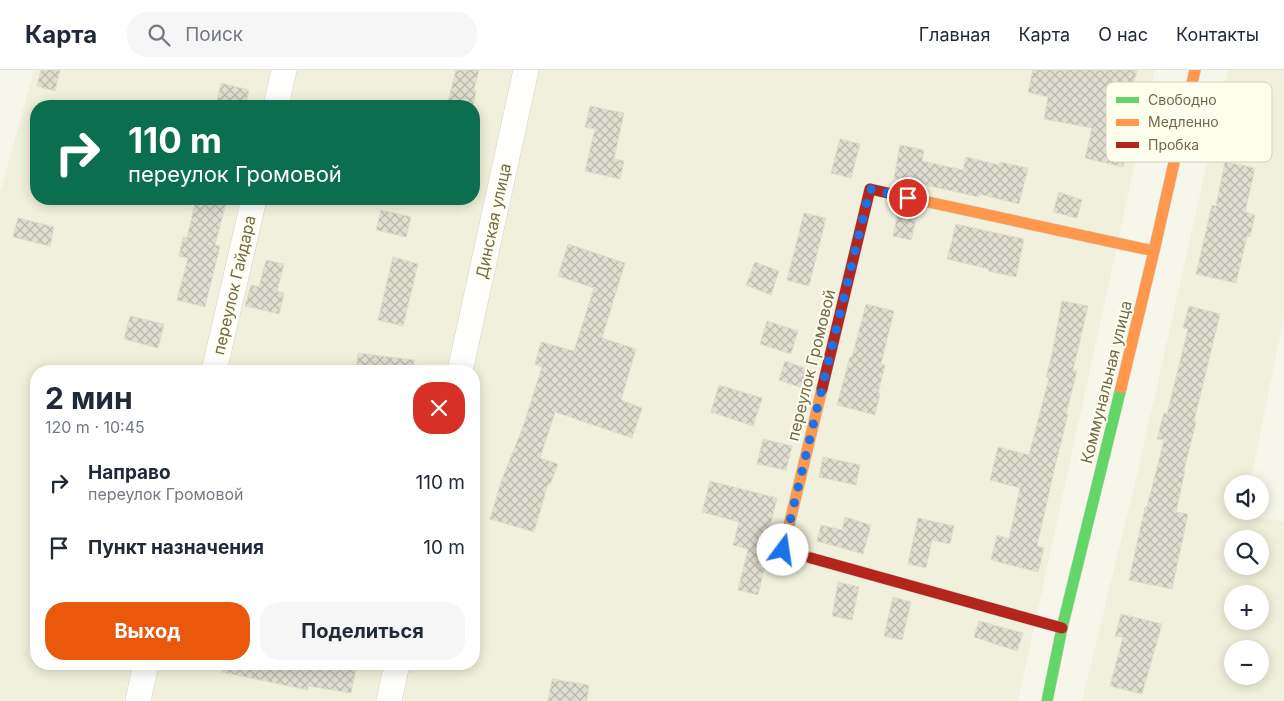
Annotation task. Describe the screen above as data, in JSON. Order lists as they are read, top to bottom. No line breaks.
{"streets":{"street":["Динская улица","переулок Гайдара","переулок Громовой","Коммунальная улица"]},"crossings":[["переулок Громовой","Коммунальная улица"]],"legend":["Свободно","Медленно","Пробка"],"page":{"header":"Карта","search":"Поиск","nav":["Главная","Карта","О нас","Контакты"],"turn":["110 m","переулок Громовой"],"heading":["2 мин","120 m · 10:45"],"list":[{"name":"Направо","note":"переулок Громовой","value":"110 m"},{"name":"Пункт назначения","value":"10 m"}],"map_buttons":["+","−"],"buttons":["Выход","Поделиться"]}}
